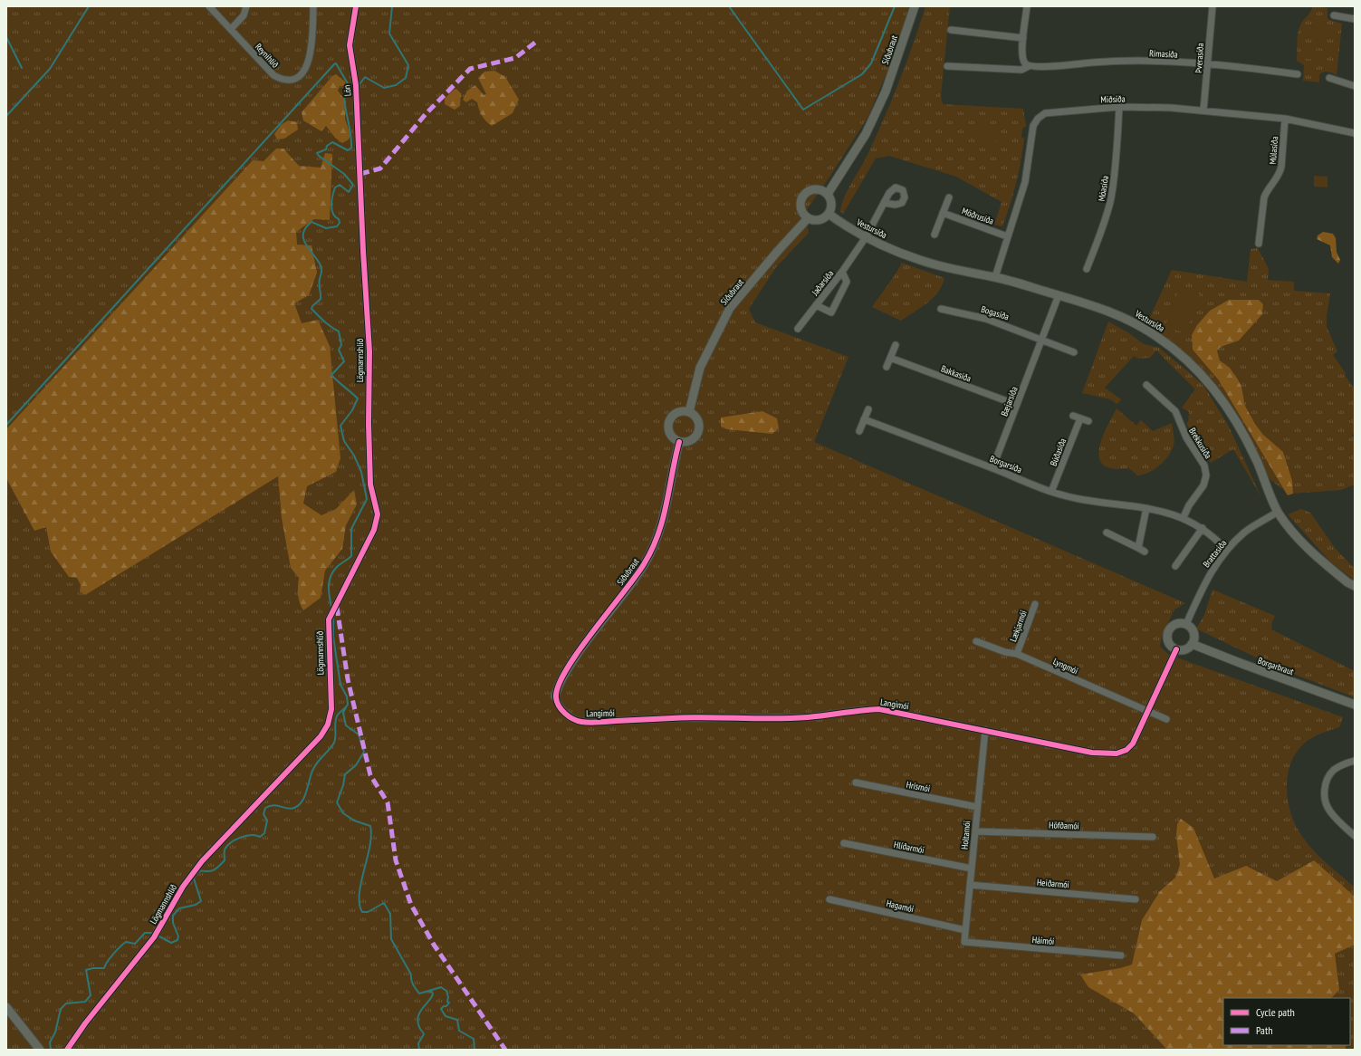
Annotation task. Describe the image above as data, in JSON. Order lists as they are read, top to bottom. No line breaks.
{"streets":{"street":["Síðubraut","Rimasíða","Reynihlíð","Þverasíða","Lón","Miðsíða","Múlasíða","Móasíða","Möðrusíða","Vestursíða","Jaðarsíða","Bogasíða","Lögmannshlíð","Bakkasíða","Bæjarsíða","Brekkusíða","Búðasíða","Borgarsíða","Brattasíða","Lækjarmói","Lyngmói","Borgarbraut","Langimói","Hrísmói","Höfðamói","Holtamói","Hlíðarmói","Heiðarmói","Hagamói","Háimói"]},"crossings":[["Síðubraut","Vestursíða"],["Síðubraut","Langimói"],["Rimasíða","Þverasíða"],["Þverasíða","Miðsíða"],["Lón","Lögmannshlíð"],["Miðsíða","Múlasíða"],["Miðsíða","Móasíða"],["Miðsíða","Möðrusíða"],["Miðsíða","Vestursíða"],["Vestursíða","Jaðarsíða"],["Vestursíða","Bæjarsíða"],["Vestursíða","Brattasíða"],["Bogasíða","Bæjarsíða"],["Bakkasíða","Bæjarsíða"],["Bæjarsíða","Borgarsíða"],["Brekkusíða","Borgarsíða"],["Búðasíða","Borgarsíða"],["Borgarsíða","Brattasíða"],["Brattasíða","Borgarbraut"],["Brattasíða","Langimói"],["Lækjarmói","Lyngmói"],["Lyngmói","Langimói"],["Borgarbraut","Langimói"],["Langimói","Holtamói"],["Hrísmói","Holtamói"],["Höfðamói","Holtamói"],["Holtamói","Hlíðarmói"],["Holtamói","Heiðarmói"],["Holtamói","Hagamói"],["Holtamói","Háimói"]],"legend":["Cycle path","Path"]}
